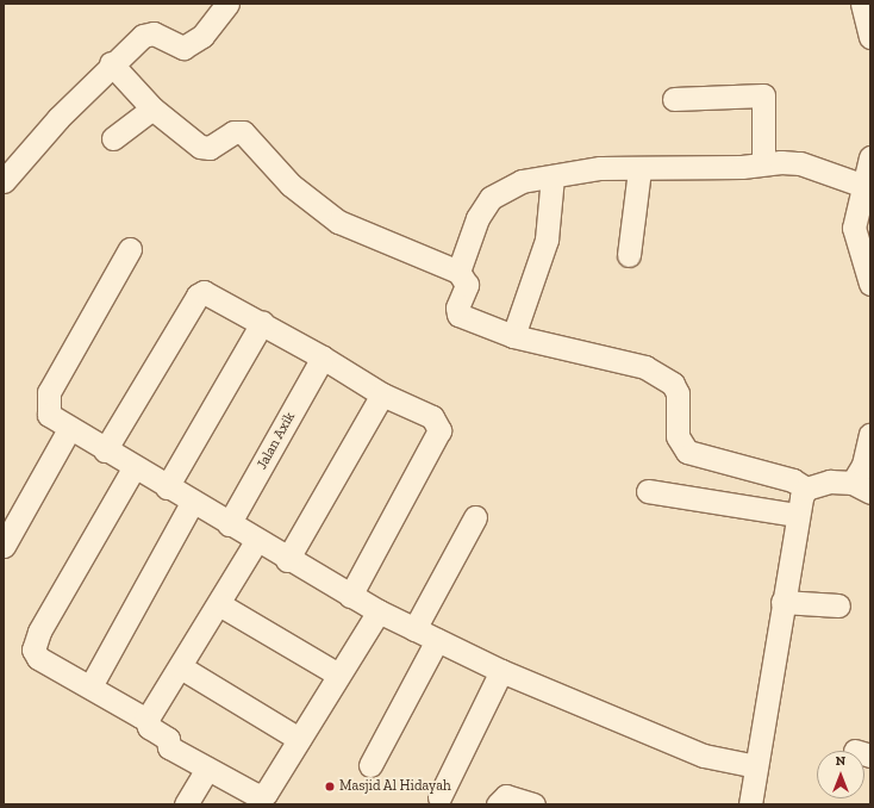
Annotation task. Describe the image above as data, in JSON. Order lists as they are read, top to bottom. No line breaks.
{"streets":{"street":["Jalan Axik"]},"places":["Masjid Al Hidayah"],"north":"top"}
